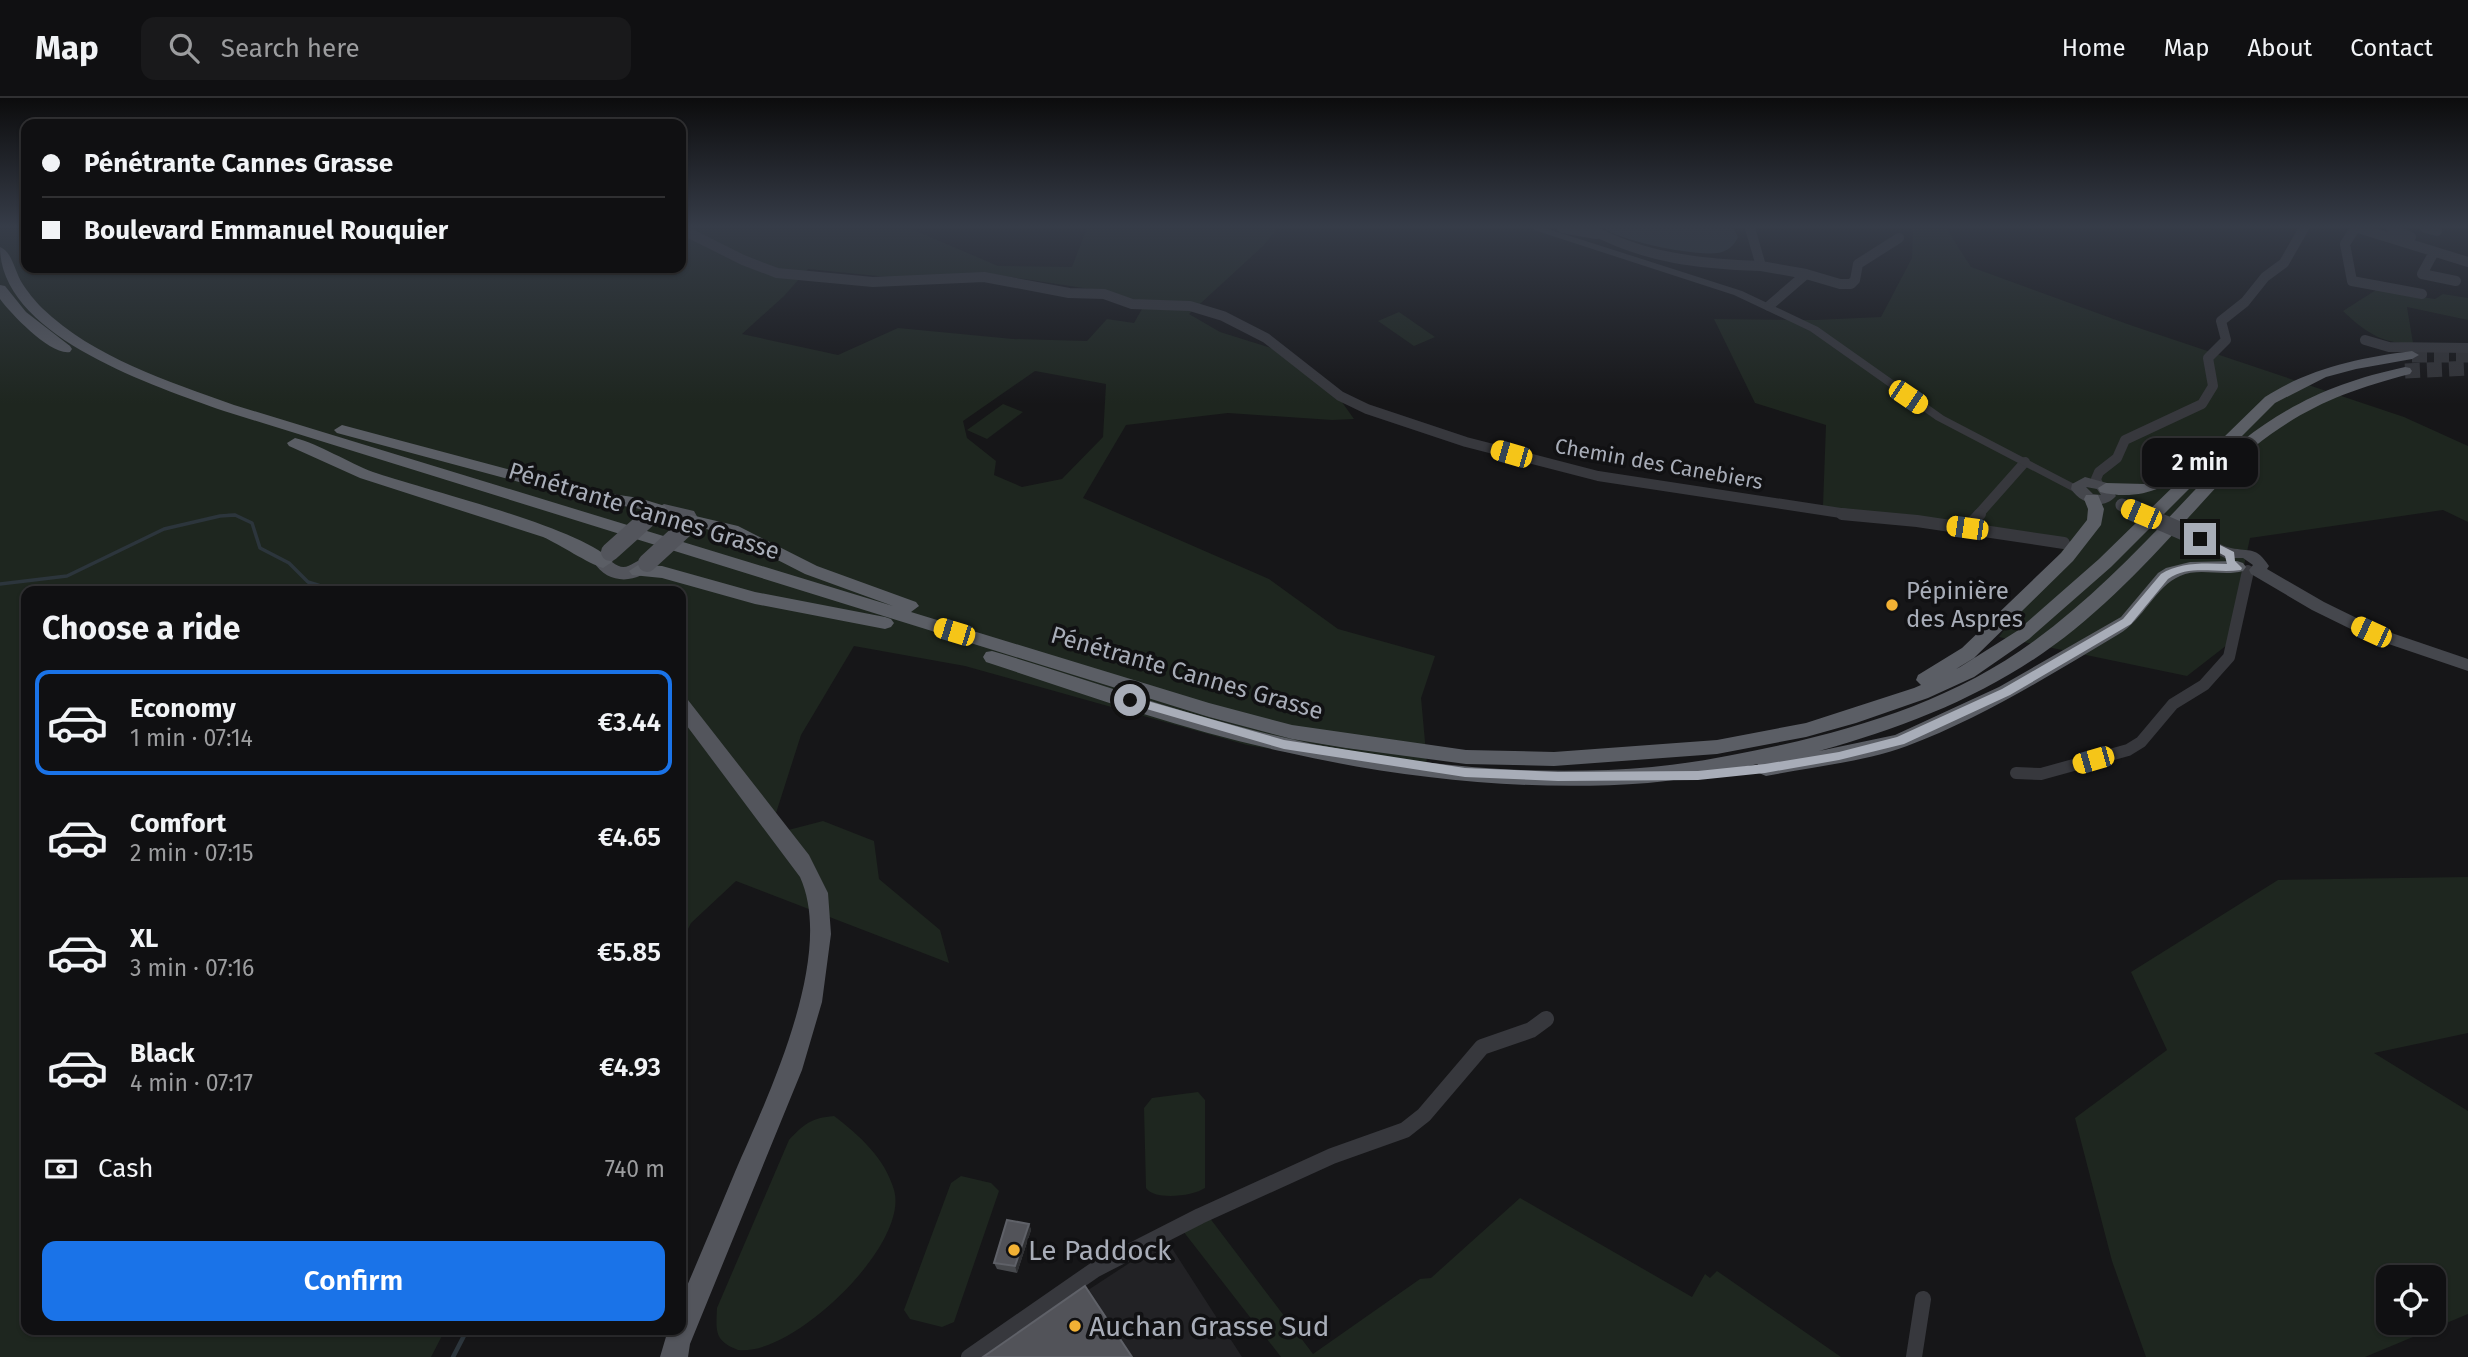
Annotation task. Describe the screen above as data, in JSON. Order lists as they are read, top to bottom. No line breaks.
{"streets":{"highway":["Pénétrante Cannes Grasse"],"street":["Chemin des Canebiers"]},"places":["Pépinière des Aspres","Le Paddock","Auchan Grasse Sud"],"page":{"header":"Map","search":"Search here","nav":["Home","Map","About","Contact"],"banner":["Pénétrante Cannes Grasse","Boulevard Emmanuel Rouquier"],"bubble":"2 min","heading":"Choose a ride","list":[{"name":"Economy","note":"1 min · 07:14","value":"€3.44"},{"name":"Comfort","note":"2 min · 07:15","value":"€4.65"},{"name":"XL","note":"3 min · 07:16","value":"€5.85"},{"name":"Black","note":"4 min · 07:17","value":"€4.93"}],"pay":["Cash","740 m"],"buttons":"Confirm"}}
